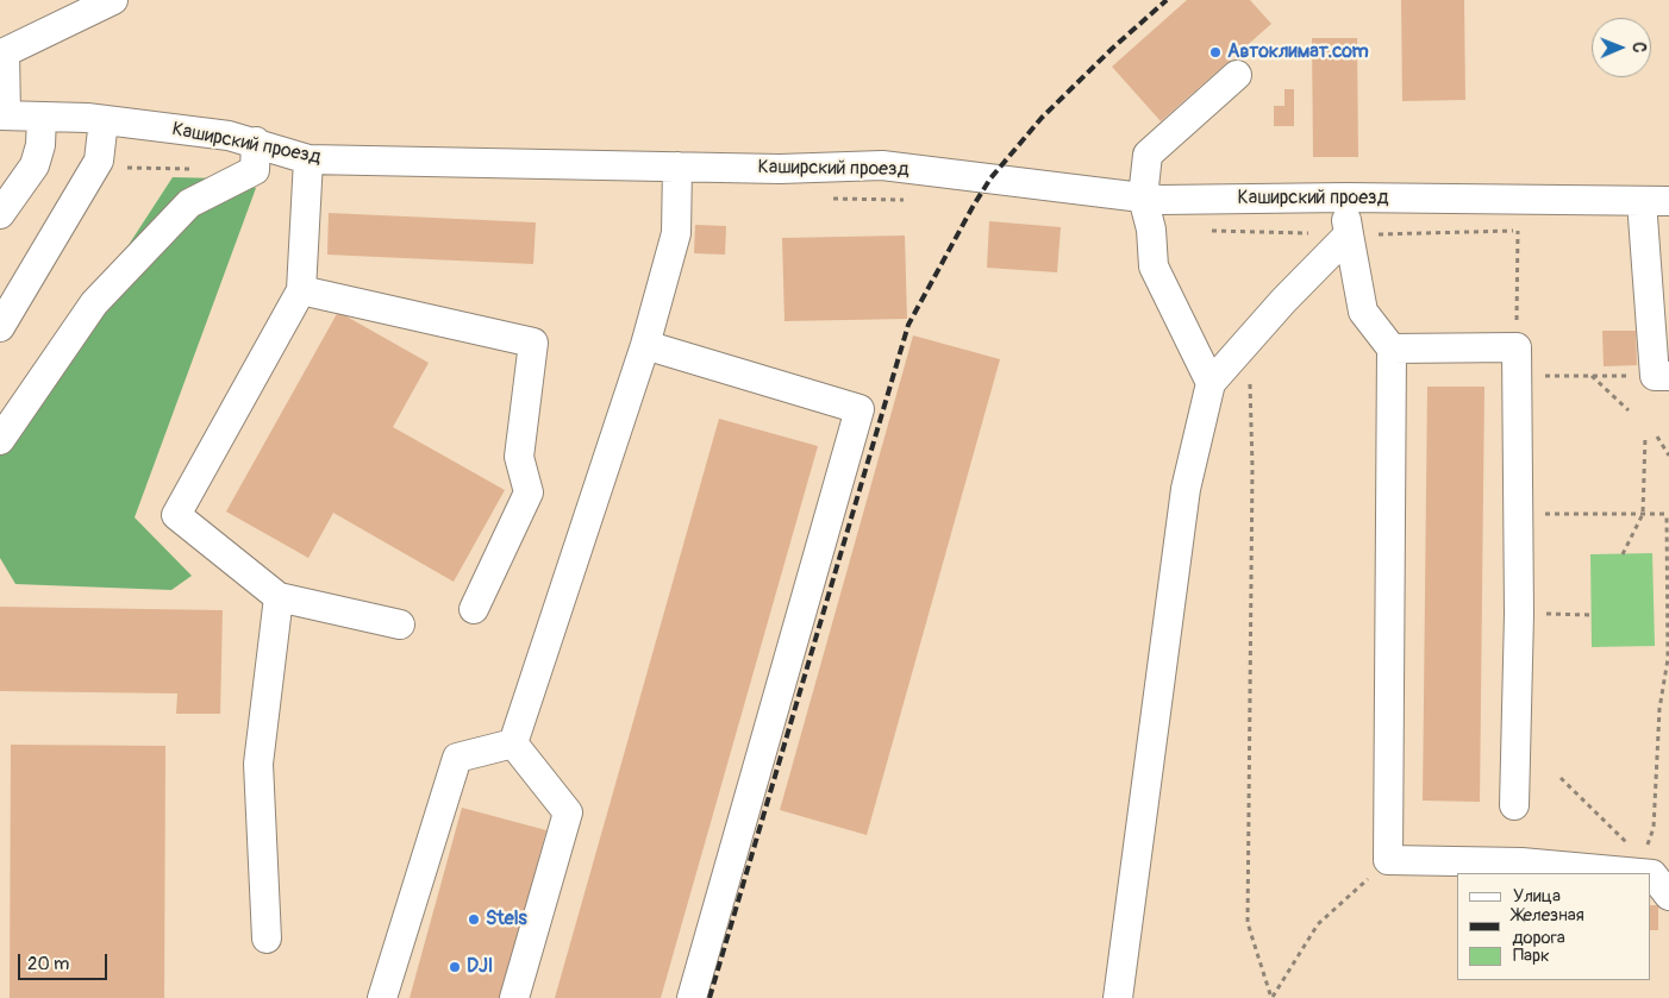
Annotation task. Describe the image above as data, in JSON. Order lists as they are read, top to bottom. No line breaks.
{"streets":{"street":["Каширский проезд"]},"places":["Автоклимат.com","Stels","DJI"],"legend":["Улица","Железная дорога","Парк"],"scale_bar":"20 m","north":"right"}
